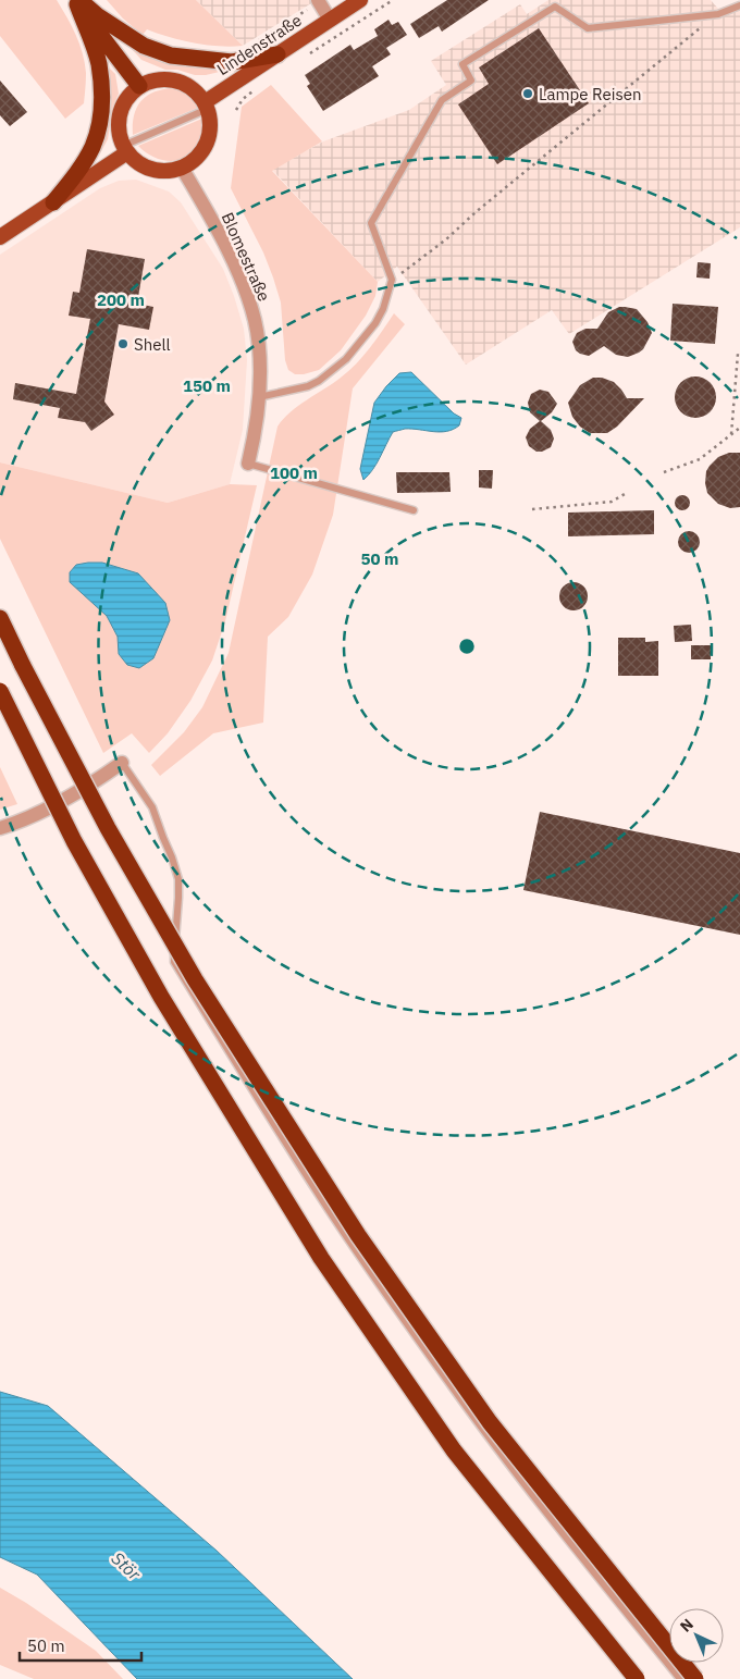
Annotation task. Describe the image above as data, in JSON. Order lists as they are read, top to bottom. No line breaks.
{"streets":{"main road":["Lindenstraße"],"street":["Blomestraße"]},"water":["Stör"],"places":["Lampe Reisen","Shell"],"scale_bar":"50 m","north":"top left","rings":["200 m","150 m","100 m","50 m"]}
